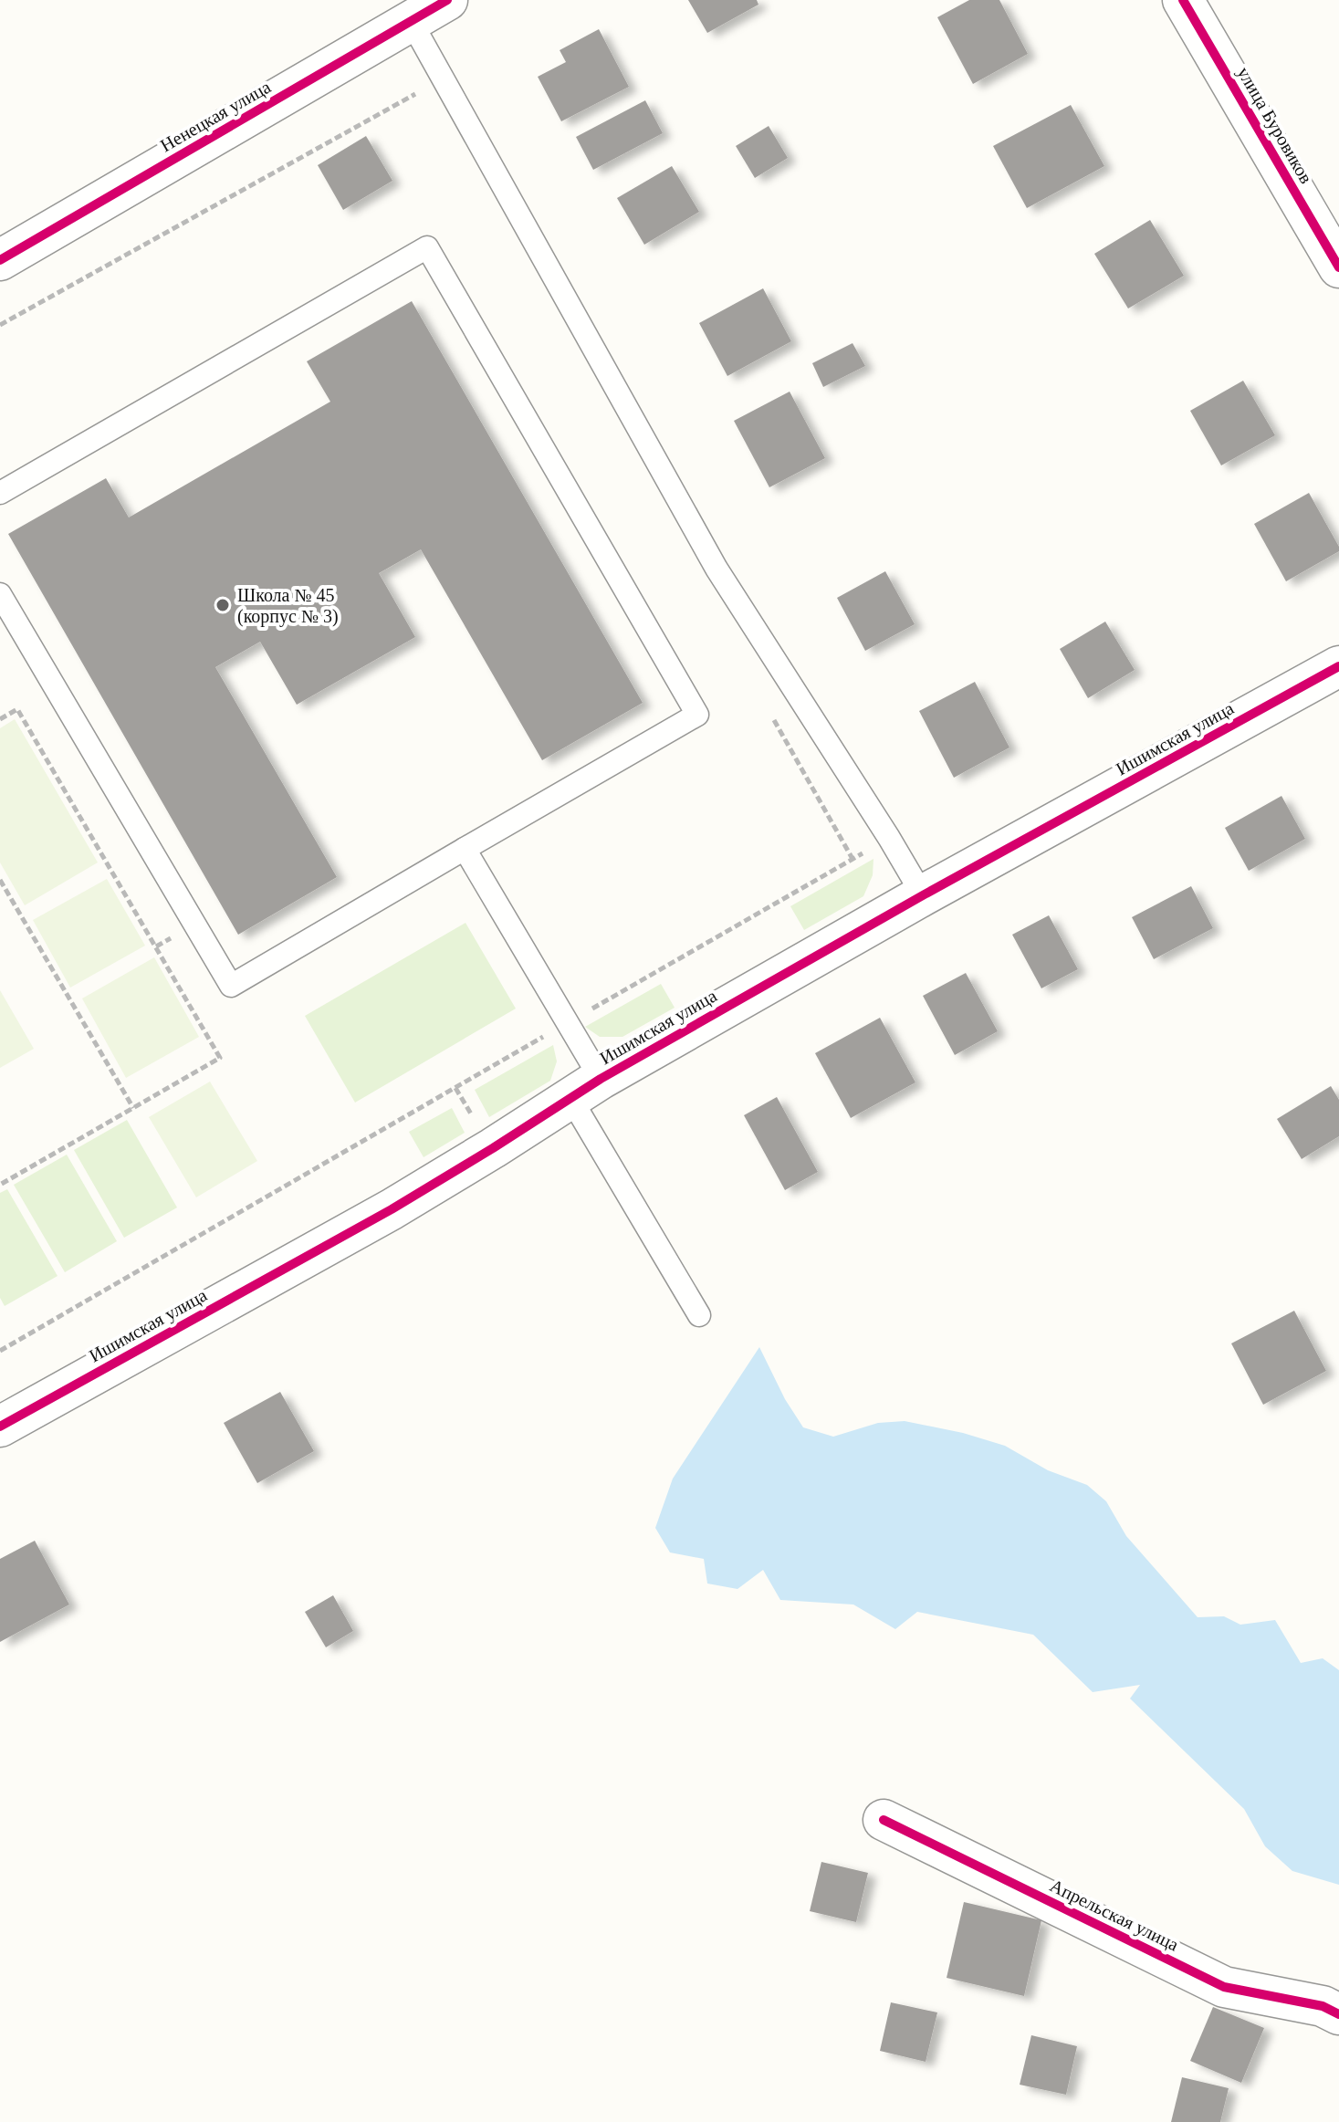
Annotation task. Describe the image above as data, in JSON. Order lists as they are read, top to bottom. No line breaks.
{"streets":{"street":["Ненецкая улица","улица Буровиков","Ишимская улица","Апрельская улица"]},"places":["Школа № 45 (корпус № 3)"]}
